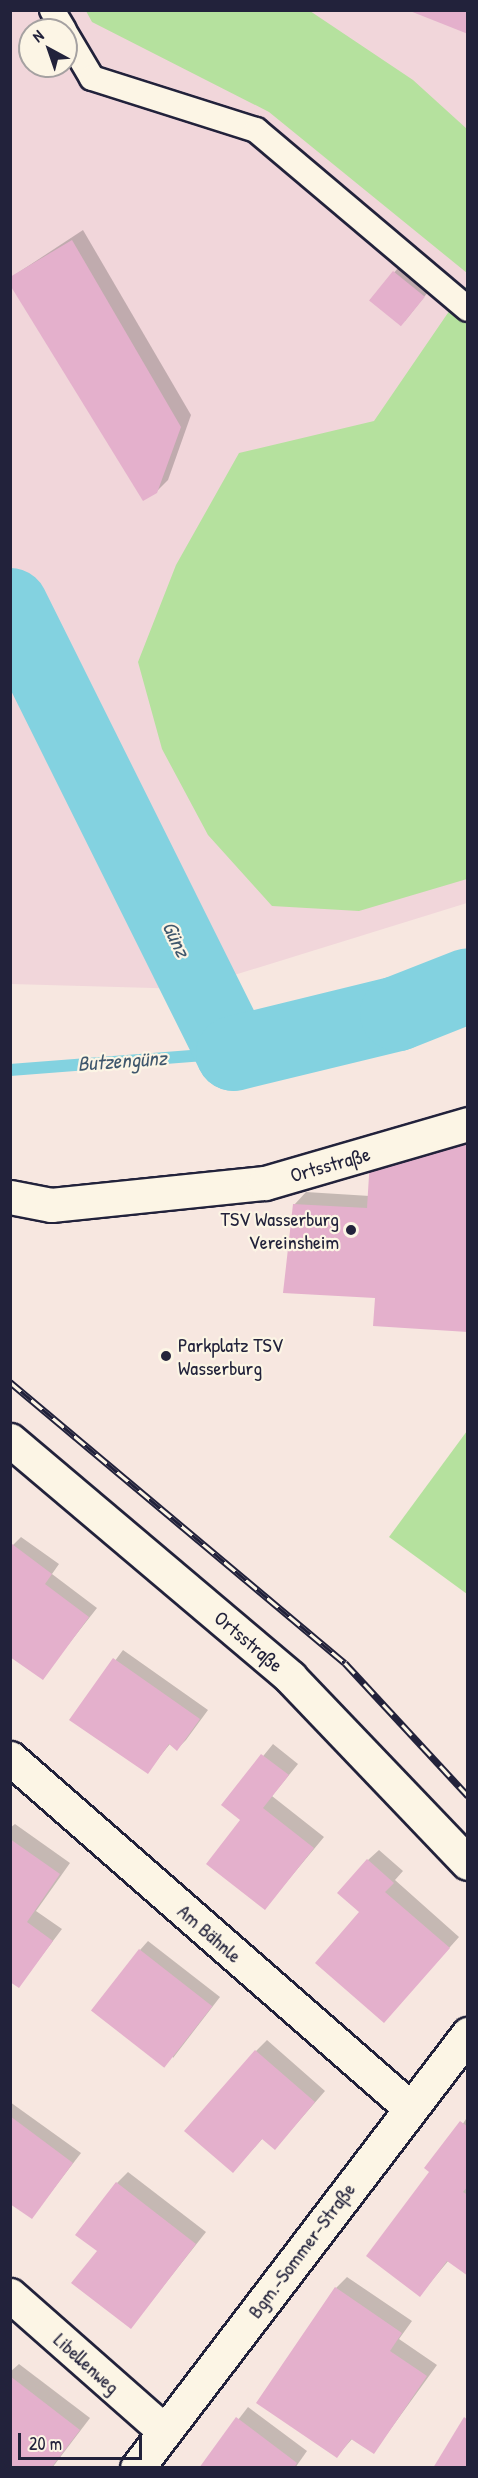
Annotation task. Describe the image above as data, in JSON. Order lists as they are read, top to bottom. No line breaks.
{"streets":{"street":["Ortsstraße","Am Bähnle","Bgm.-Sommer-Straße","Libellenweg"]},"crossings":[["Am Bähnle","Bgm.-Sommer-Straße"],["Bgm.-Sommer-Straße","Libellenweg"]],"water":["Günz","Butzengünz"],"places":["TSV Wasserburg Vereinsheim","Parkplatz TSV Wasserburg"],"scale_bar":"20 m","north":"top left"}
